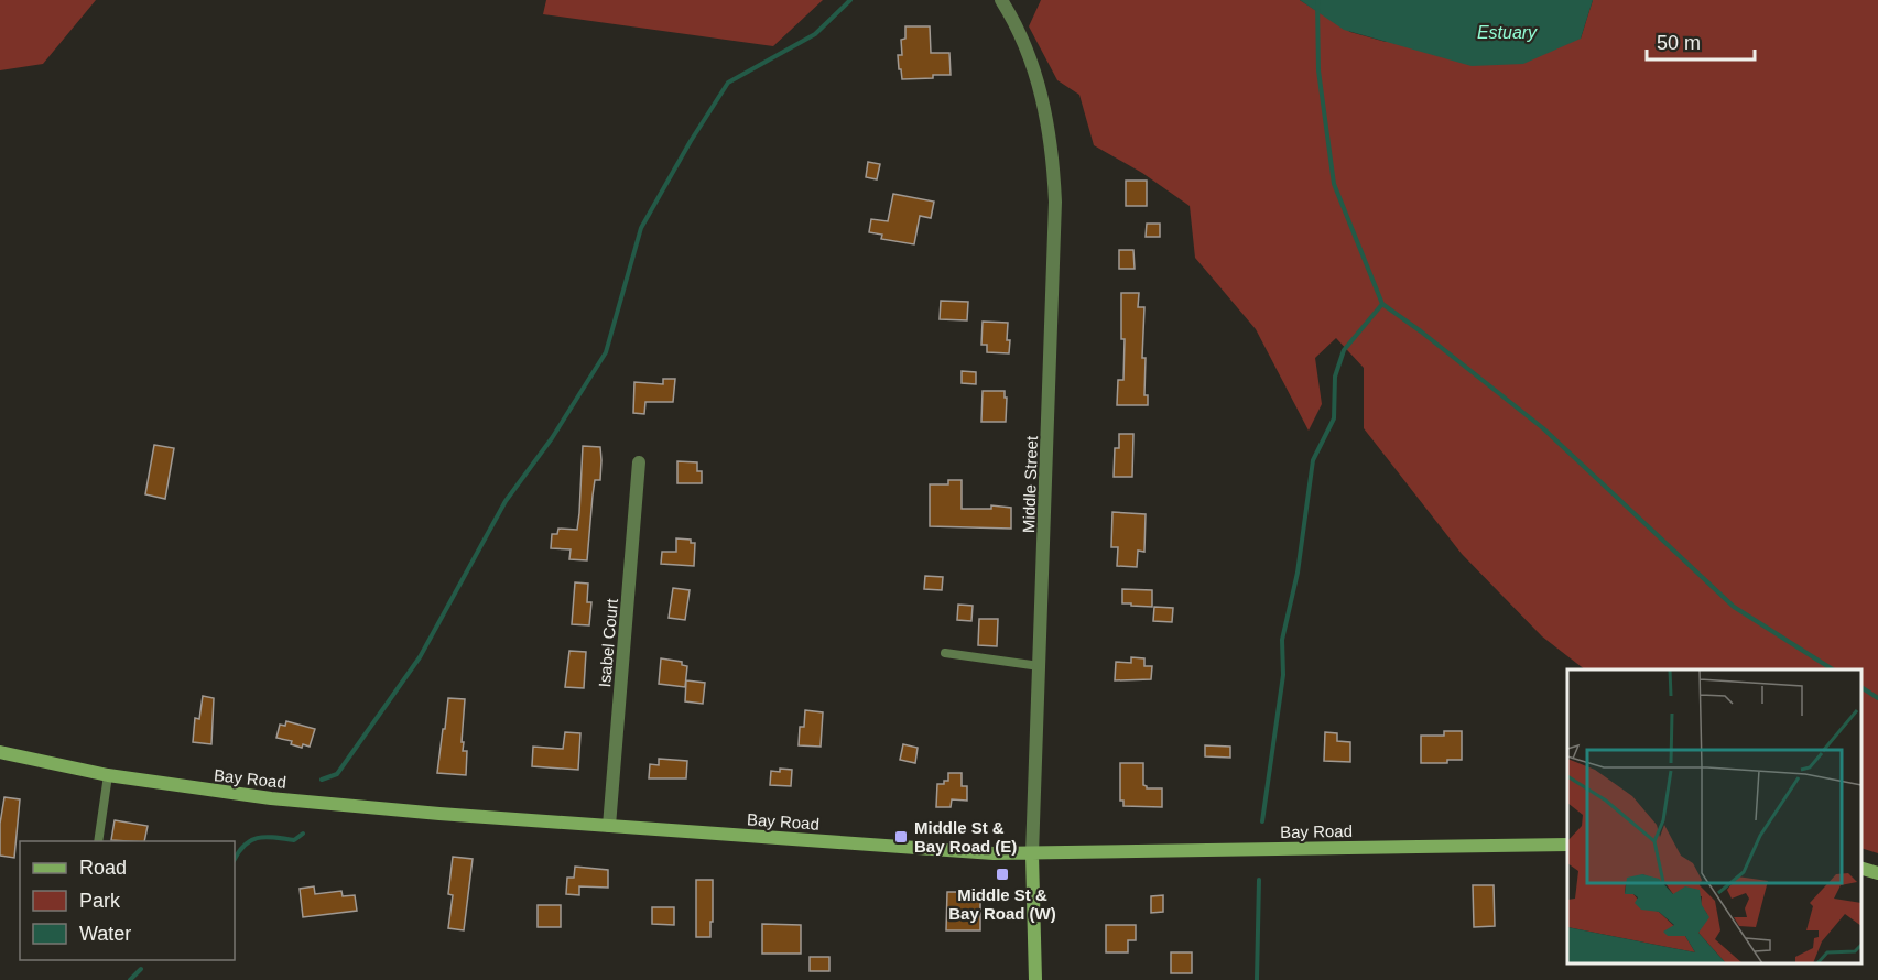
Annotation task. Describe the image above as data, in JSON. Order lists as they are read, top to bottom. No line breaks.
{"streets":{"main road":["Middle Street","Bay Road"],"street":["Isabel Court"]},"crossings":[["Middle Street","Bay Road"],["Isabel Court","Bay Road"]],"water":["Estuary"],"places":{"transit":["Middle St & Bay Road (E)","Middle St & Bay Road (W)"]},"legend":["Road","Park","Water"],"scale_bar":"50 m"}
